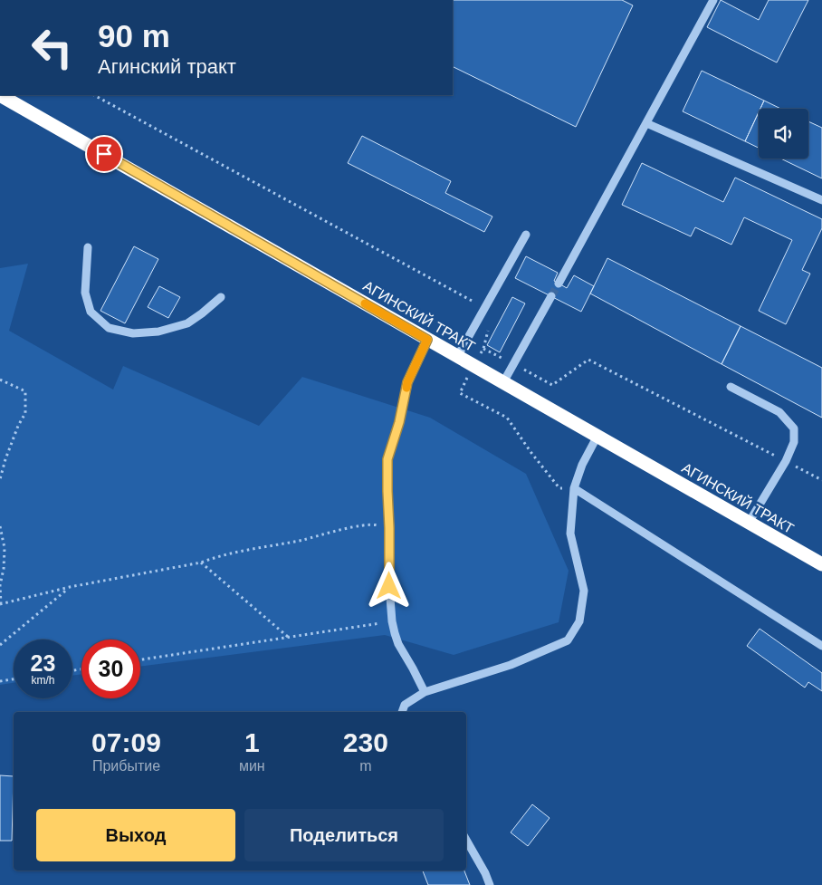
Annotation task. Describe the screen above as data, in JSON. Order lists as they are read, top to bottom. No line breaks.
{"streets":{"highway":["АГИНСКИЙ ТРАКТ"]},"page":{"turn":["90 m","Агинский тракт"],"speed":"23 km/h","limit":"30","eta":["07:09","Прибытие","1","мин","230","m"],"buttons":["Выход","Поделиться"]}}
